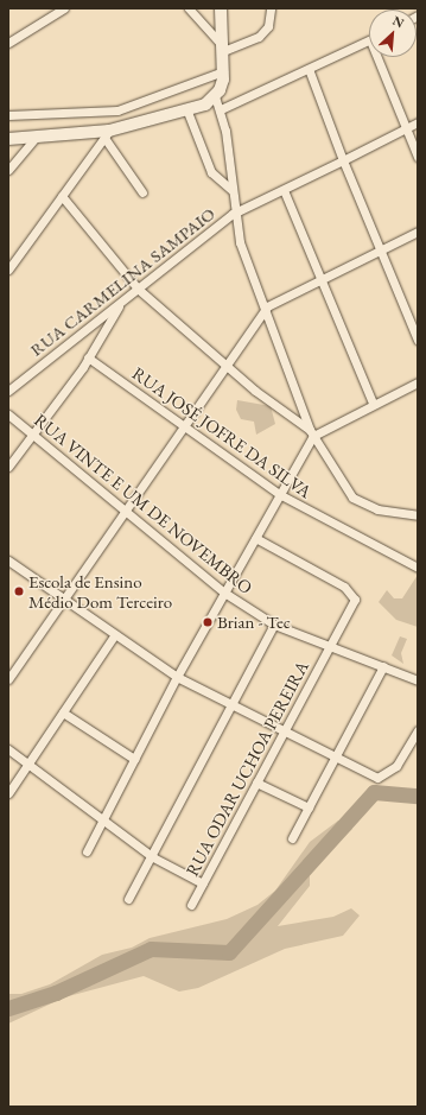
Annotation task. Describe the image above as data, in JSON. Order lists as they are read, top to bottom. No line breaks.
{"streets":{"street":["RUA CARMELINA SAMPAIO","RUA JOSÉ JOFRE DA SILVA","RUA VINTE E UM DE NOVEMBRO","RUA ODAR UCHOA PEREIRA"]},"crossings":[["RUA VINTE E UM DE NOVEMBRO","RUA ODAR UCHOA PEREIRA"]],"places":["Escola de Ensino Médio Dom Terceiro","Brian - Tec"],"north":"top right"}
